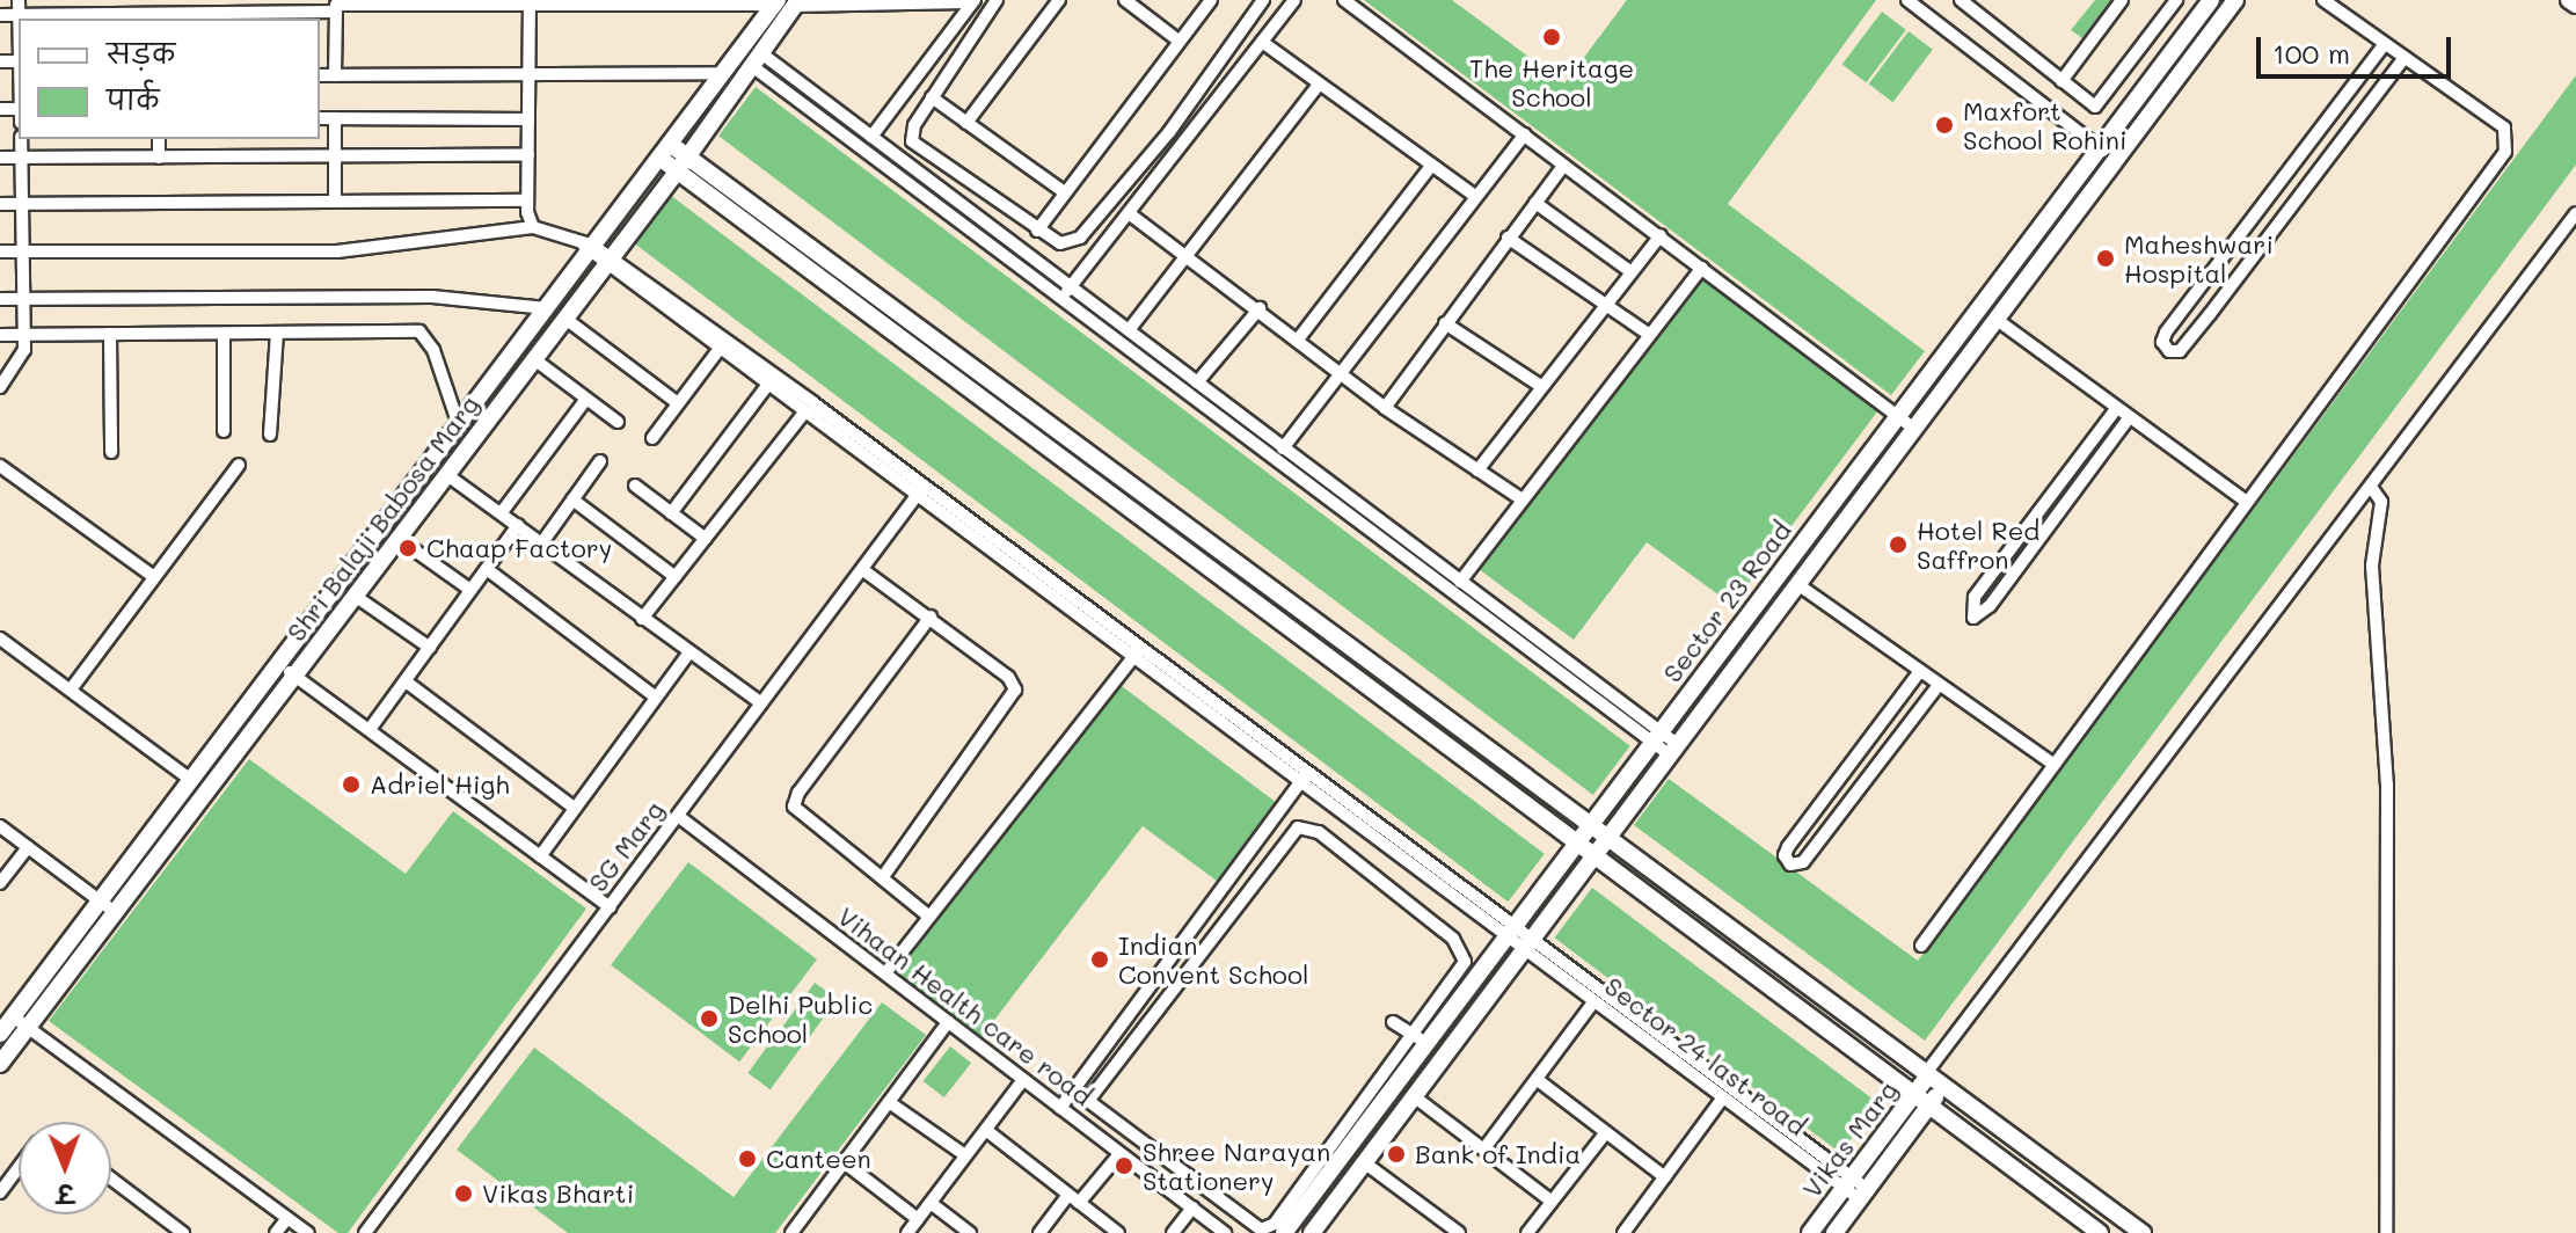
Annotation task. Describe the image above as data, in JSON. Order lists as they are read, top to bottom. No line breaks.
{"streets":{"street":["Shri Balaji Babosa Marg","Sector 23 Road","SG Marg","Vihaan Health care road","Sector 24 last road","Vikas Marg"]},"crossings":[["Sector 23 Road","Sector 24 last road"],["SG Marg","Vihaan Health care road"],["Sector 24 last road","Vikas Marg"]],"places":["The Heritage School","Maxfort School Rohini","Maheshwari Hospital","Hotel Red Saffron","Chaap Factory","Adriel High","Indian Convent School","Delhi Public School","Bank of India","Canteen","Shree Narayan Stationery","Vikas Bharti"],"legend":["सड़क","पार्क"],"scale_bar":"100 m","north":"bottom"}
